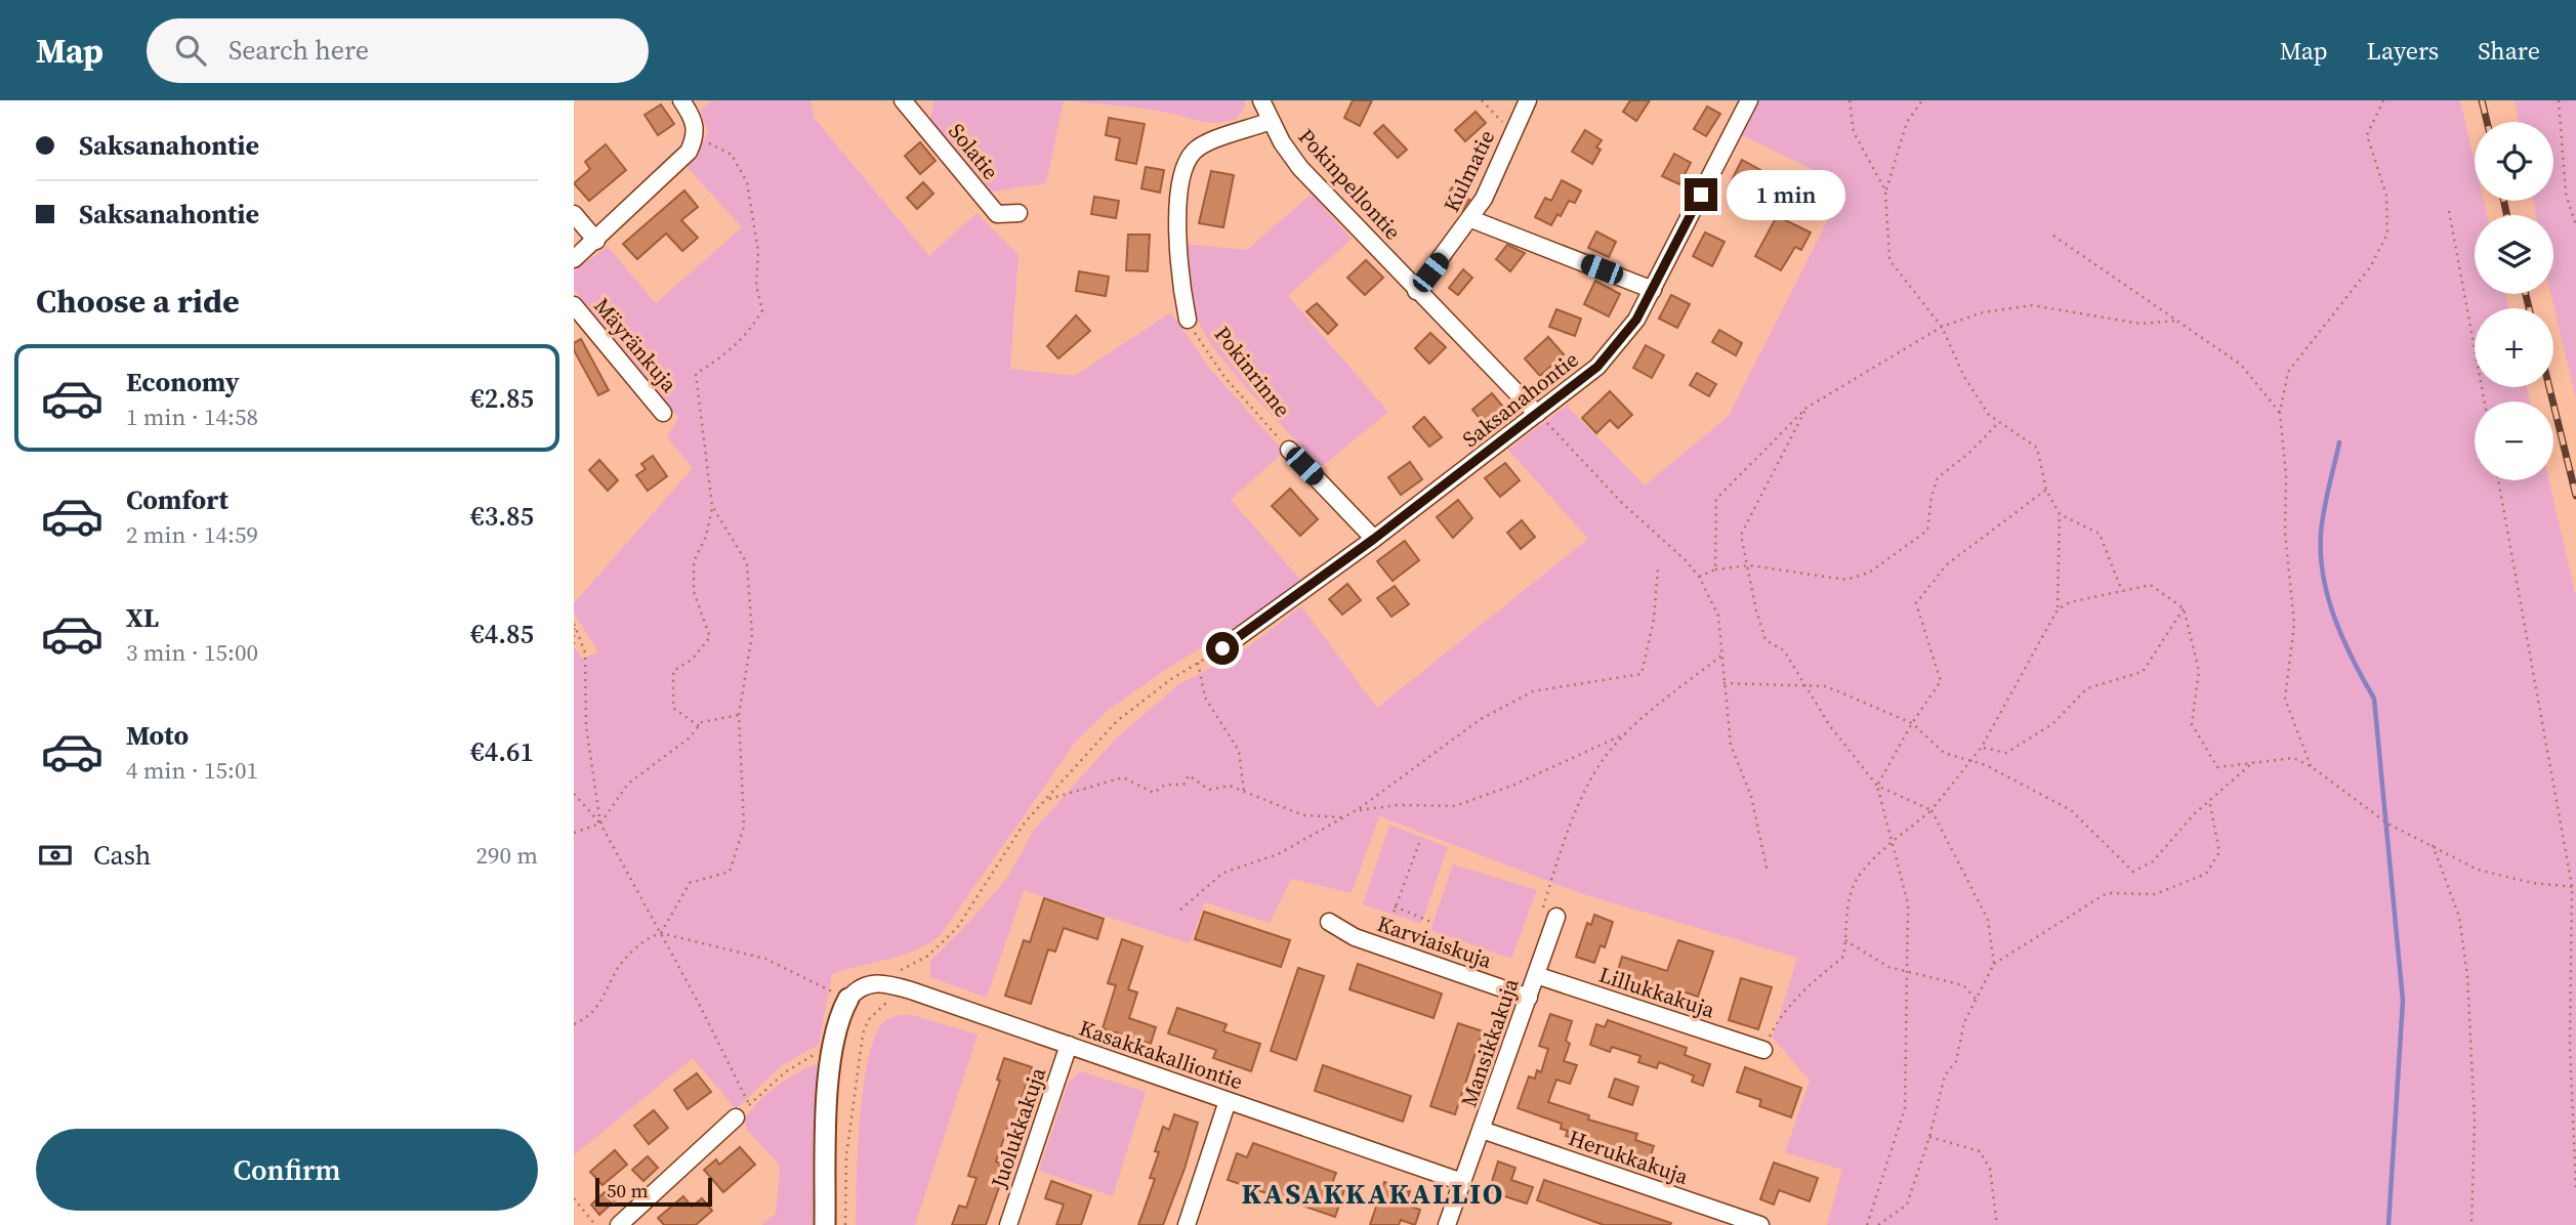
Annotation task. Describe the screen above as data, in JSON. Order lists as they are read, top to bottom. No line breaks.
{"streets":{"street":["Solatie","Kulmatie","Pokinpellontie","Mäyränkuja","Pokinrinne","Saksanahontie","Karviaiskuja","Lillukkakuja","Mansikkakuja","Kasakkakalliontie","Juolukkakuja","Herukkakuja"]},"crossings":[["Kulmatie","Pokinpellontie"],["Pokinpellontie","Pokinrinne"],["Pokinpellontie","Saksanahontie"],["Pokinrinne","Saksanahontie"],["Karviaiskuja","Mansikkakuja"],["Lillukkakuja","Mansikkakuja"],["Mansikkakuja","Kasakkakalliontie"],["Mansikkakuja","Herukkakuja"],["Kasakkakalliontie","Juolukkakuja"]],"districts":["KASAKKAKALLIO"],"scale_bar":"50 m","page":{"header":"Map","search":"Search here","nav":["Map","Layers","Share"],"banner":["Saksanahontie","Saksanahontie"],"map_buttons":["+","−"],"bubble":"1 min","heading":"Choose a ride","list":[{"name":"Economy","note":"1 min · 14:58","value":"€2.85"},{"name":"Comfort","note":"2 min · 14:59","value":"€3.85"},{"name":"XL","note":"3 min · 15:00","value":"€4.85"},{"name":"Moto","note":"4 min · 15:01","value":"€4.61"}],"pay":["Cash","290 m"],"buttons":"Confirm","scale":"50 m"}}
